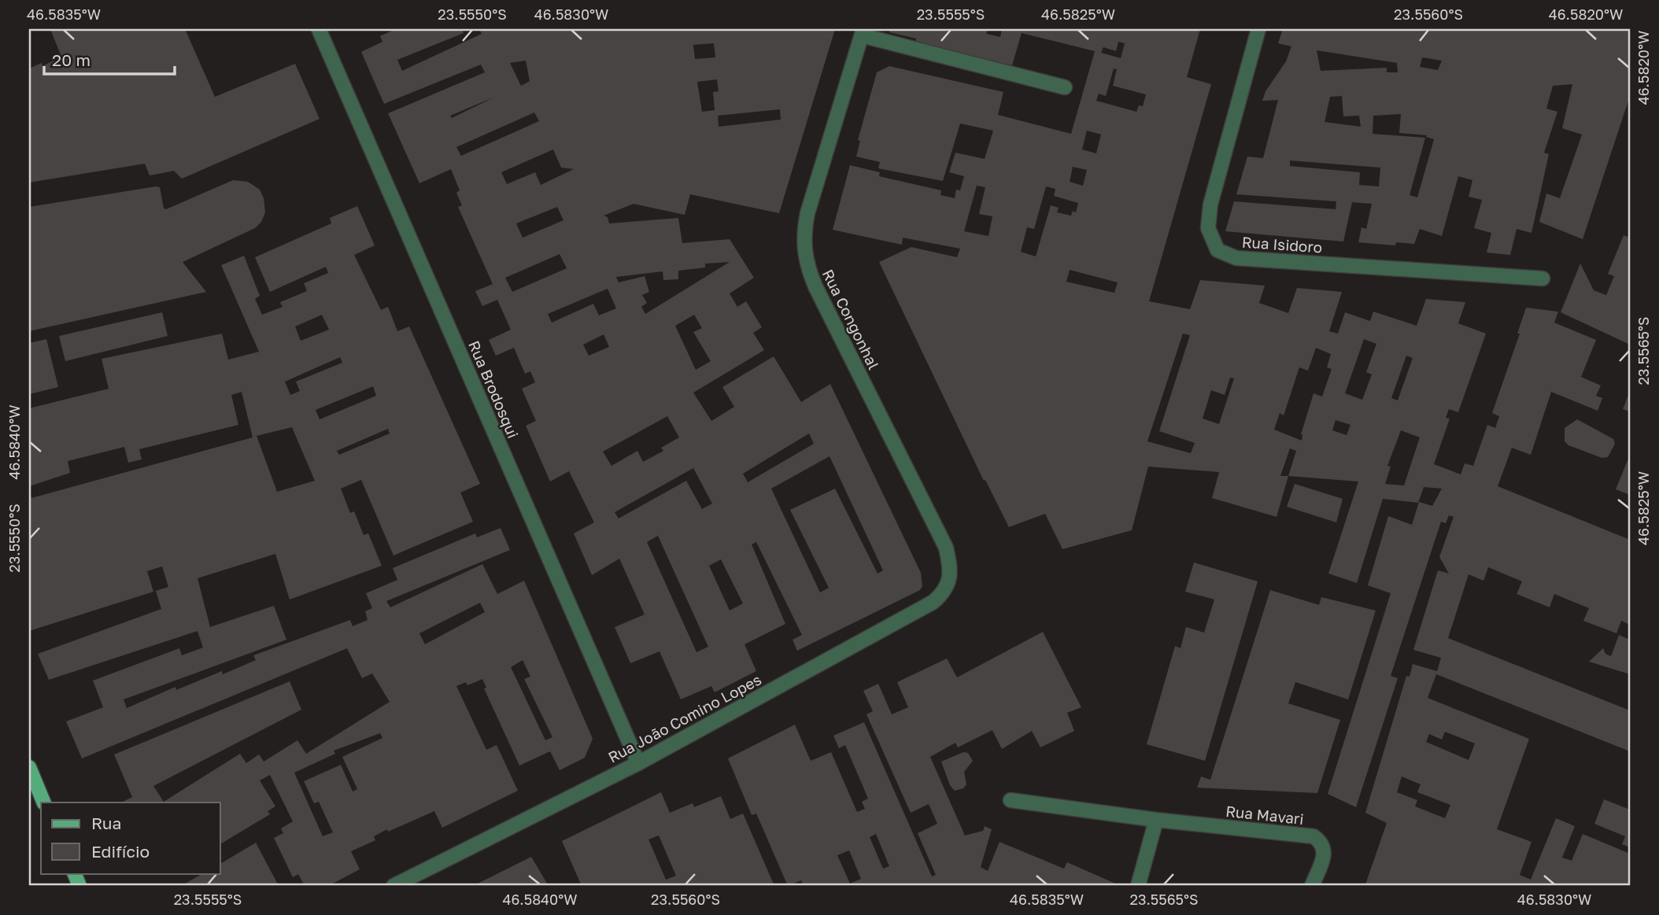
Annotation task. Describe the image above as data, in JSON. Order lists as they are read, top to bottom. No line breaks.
{"streets":{"street":["Rua Isidoro","Rua Congonhal","Rua Brodosqui","Rua João Comino Lopes","Rua Mavari"]},"crossings":[["Rua Congonhal","Rua João Comino Lopes"],["Rua Brodosqui","Rua João Comino Lopes"]],"legend":["Rua","Edifício"],"scale_bar":"20 m","coordinates":["46.5835°W","23.5550°S","46.5830°W","23.5555°S","46.5825°W","23.5560°S","46.5820°W","23.5565°S","46.5840°W"]}
